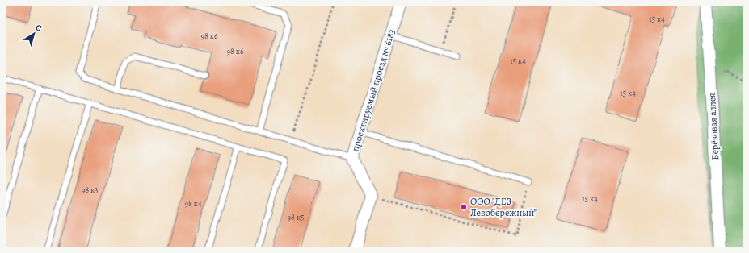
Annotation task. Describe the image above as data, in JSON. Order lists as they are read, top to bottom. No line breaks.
{"streets":{"street":["проектируемый проезд № 6183","Берёзовая аллея"]},"places":["ООО \"ДЕЗ Левобережный\""],"house_numbers":["15 к4","98 к6","98 к6","15 к4","15 к4","98 к3","15 к4","98 к4","98 к5"],"north":"top right"}
